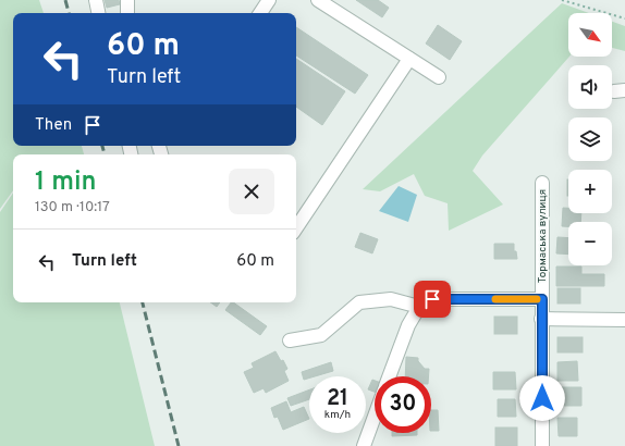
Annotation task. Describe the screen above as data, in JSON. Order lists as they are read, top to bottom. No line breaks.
{"streets":{"street":["Тормаська вулиця"]},"north":"bottom right","page":{"map_buttons":["+","−"],"turn":["60 m","Turn left"],"then":"Then","heading":["1 min","130 m · 10:17"],"list":[{"name":"Turn left","value":"60 m"}],"speed":"21 km/h","limit":"30"}}
